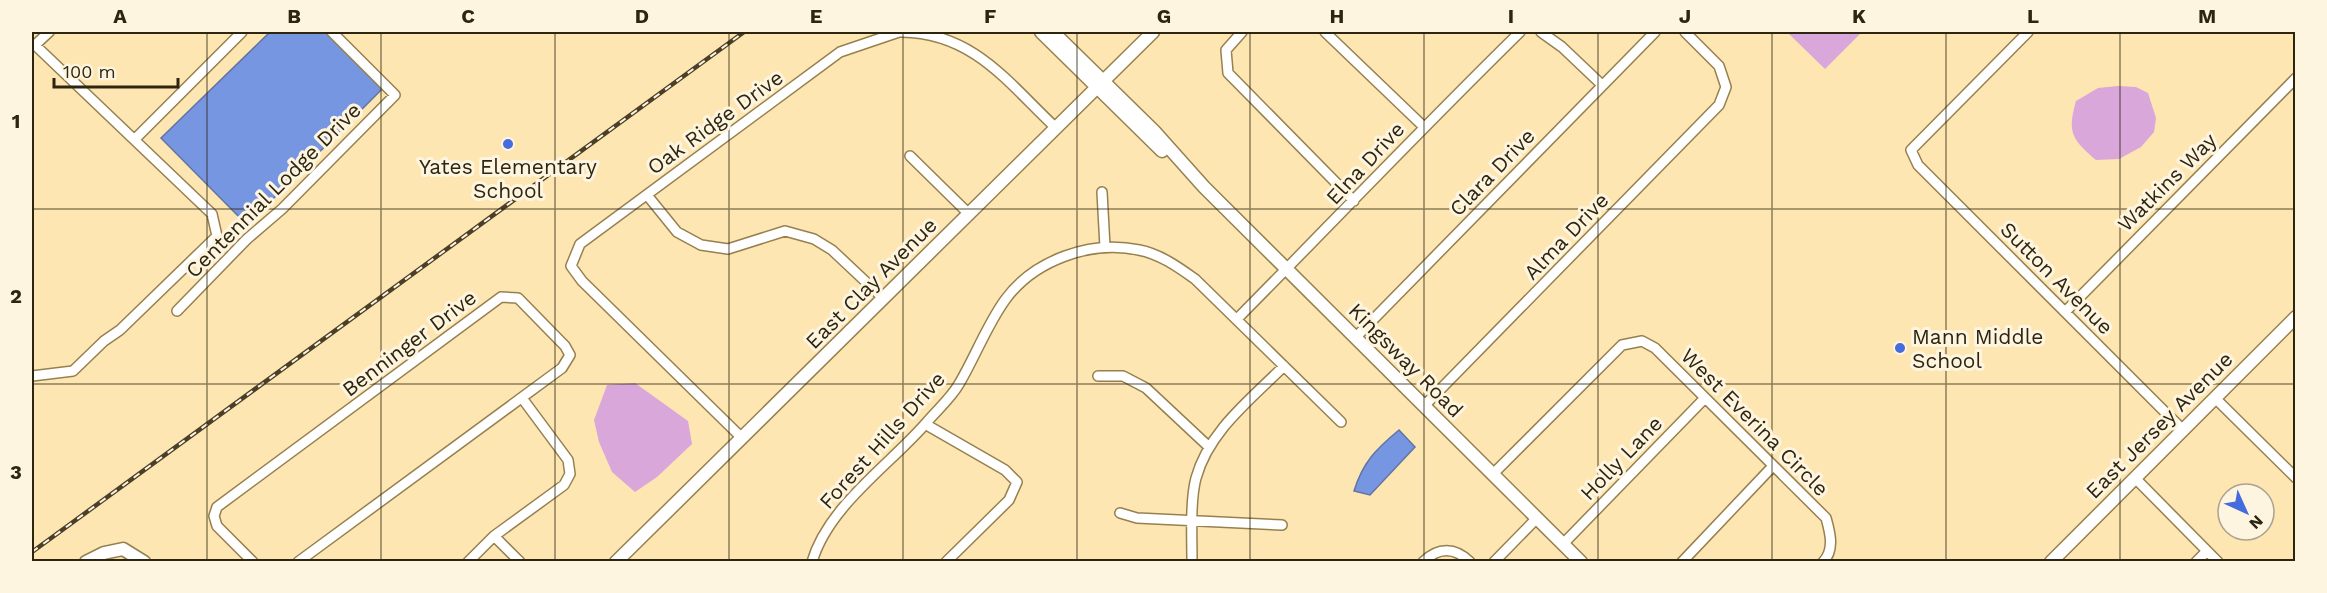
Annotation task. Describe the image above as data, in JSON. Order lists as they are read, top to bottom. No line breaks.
{"streets":{"street":["Oak Ridge Drive","Elna Drive","Clara Drive","Watkins Way","Centennial Lodge Drive","Alma Drive","Sutton Avenue","East Clay Avenue","Benninger Drive","Kingsway Road","West Everina Circle","East Jersey Avenue","Forest Hills Drive","Holly Lane"]},"crossings":[["Oak Ridge Drive","East Clay Avenue"],["Elna Drive","Kingsway Road"],["Elna Drive","Forest Hills Drive"],["Clara Drive","Kingsway Road"],["Watkins Way","Sutton Avenue"],["Alma Drive","Kingsway Road"],["Sutton Avenue","East Jersey Avenue"],["East Clay Avenue","Kingsway Road"],["Kingsway Road","West Everina Circle"],["Kingsway Road","Holly Lane"],["West Everina Circle","Holly Lane"]],"places":["Yates Elementary School","Mann Middle School"],"scale_bar":"100 m","north":"bottom right","grid":{"columns":["A","B","C","D","E","F","G","H","I","J","K","L","M"],"rows":["1","2","3"]}}
